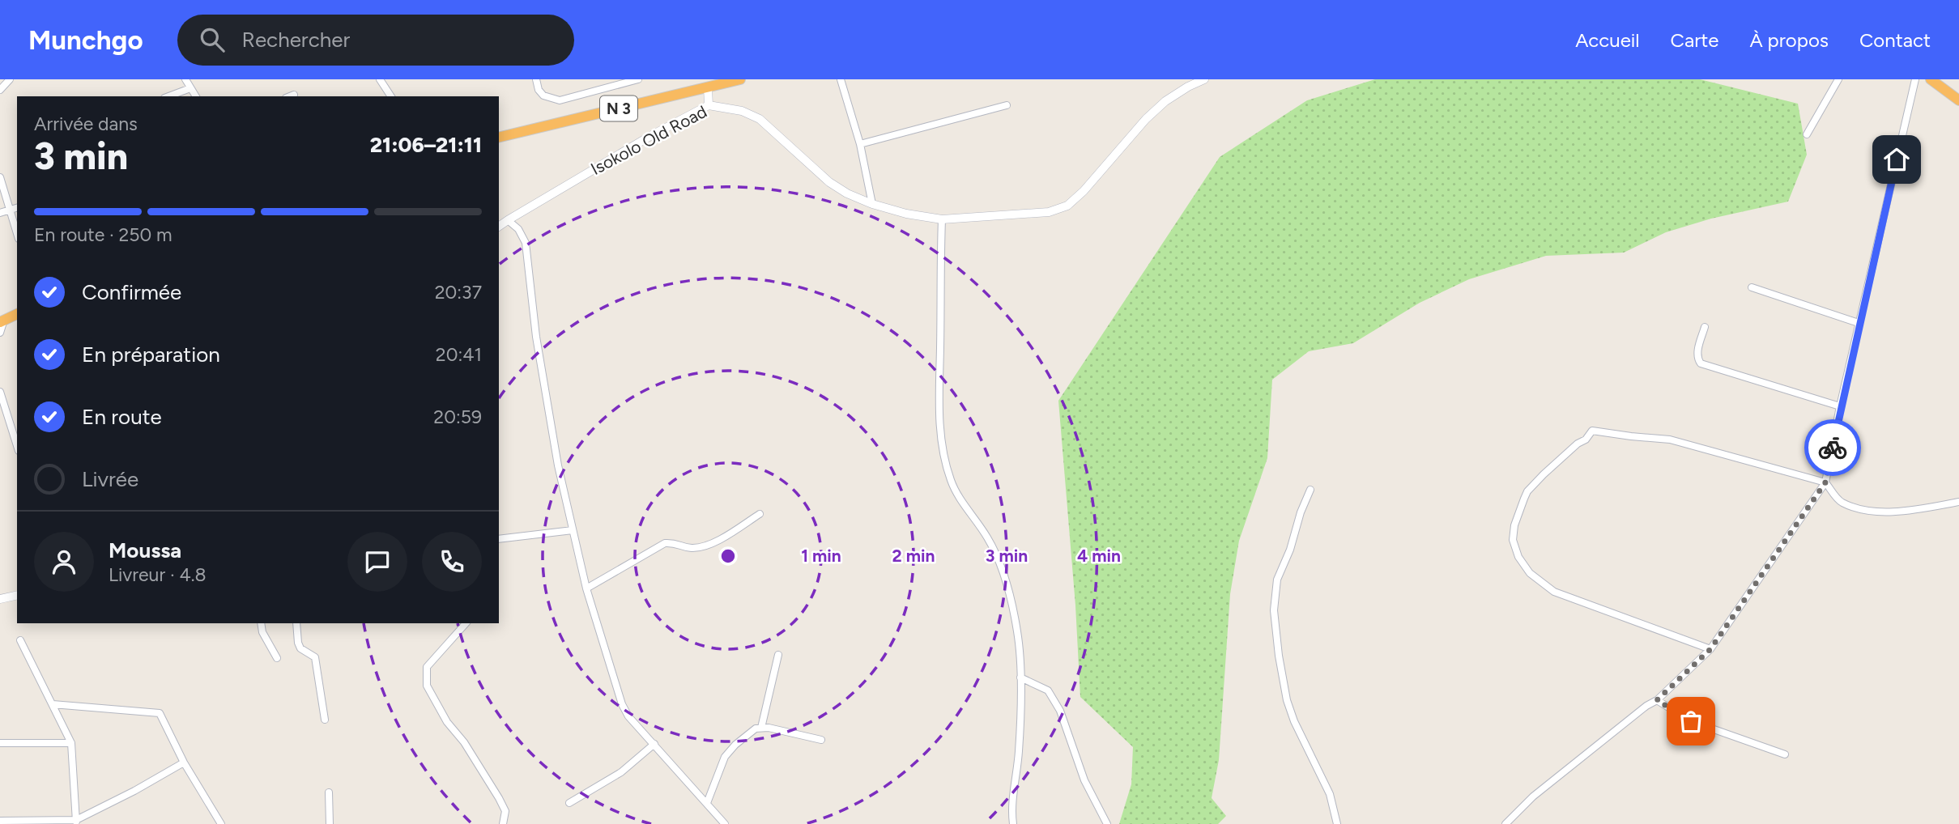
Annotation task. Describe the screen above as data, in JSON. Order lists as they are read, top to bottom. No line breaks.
{"streets":{"highway":["N 3"],"street":["Isokolo Old Road"]},"page":{"header":"Munchgo","search":"Rechercher","nav":["Accueil","Carte","À propos","Contact"],"heading":["3 min","Arrivée dans","21:06–21:11"],"panel":["Moussa","Livreur · 4.8"],"bar":"En route · 250 m","list":[["Confirmée","20:37"],["En préparation","20:41"],["En route","20:59"],"Livrée"]},"rings":["1 min","2 min","3 min","4 min"]}
